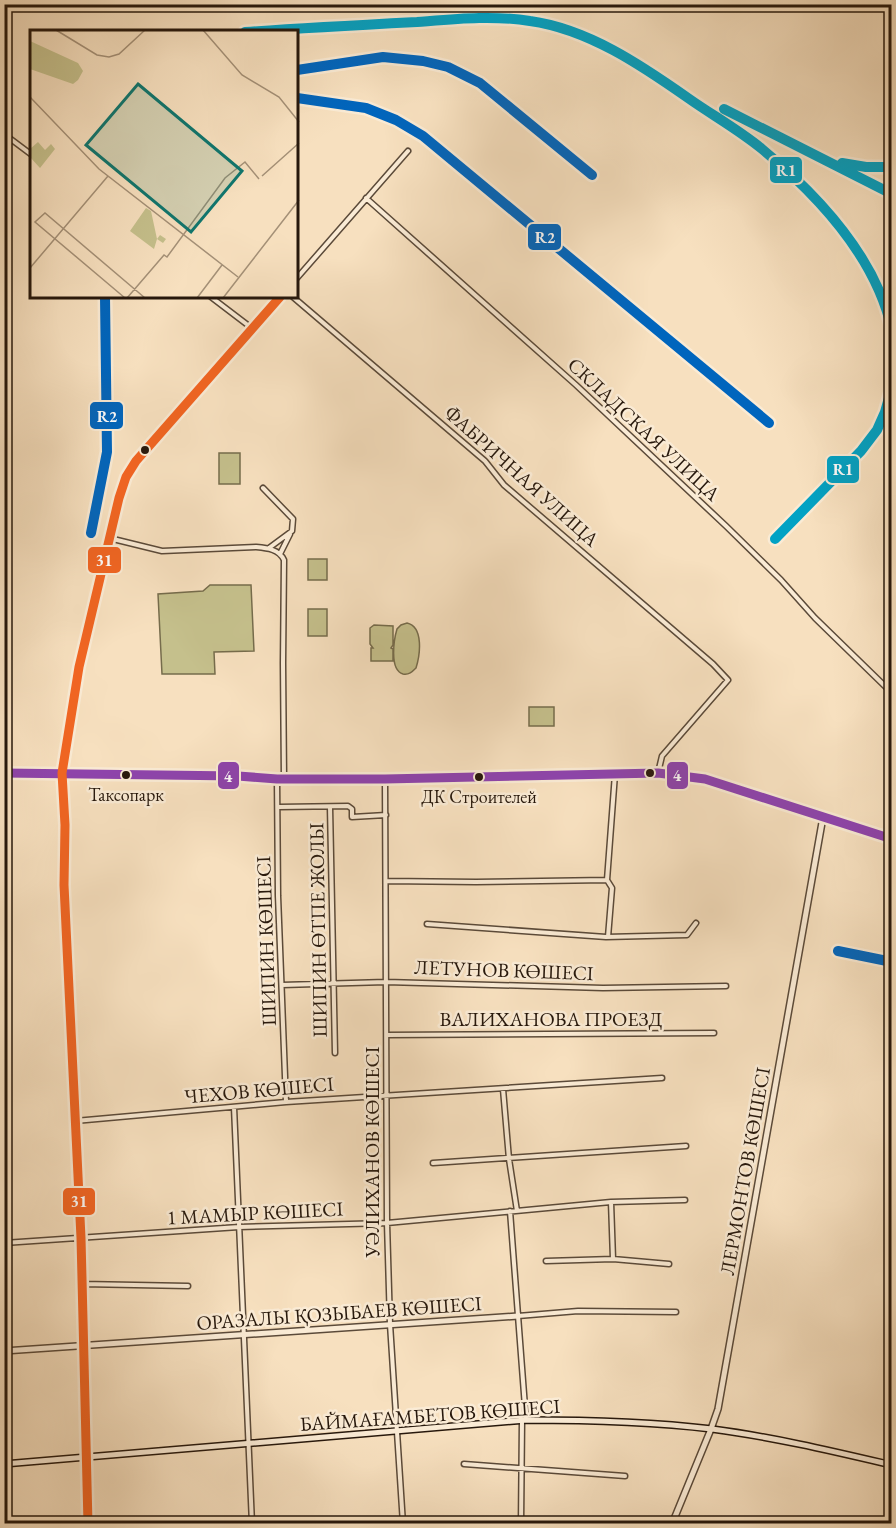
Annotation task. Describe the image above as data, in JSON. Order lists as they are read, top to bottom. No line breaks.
{"streets":{"street":["СКЛАДСКАЯ УЛИЦА","ФАБРИЧНАЯ УЛИЦА","ШИПИН ӨТПЕ ЖОЛЫ","ШИПИН КӨШЕСІ","ЛЕТУНОВ КӨШЕСІ","ВАЛИХАНОВА ПРОЕЗД","ЧЕХОВ КӨШЕСІ","УӘЛИХАНОВ КӨШЕСІ","ЛЕРМОНТОВ КӨШЕСІ","1 МАМЫР КӨШЕСІ","ОРАЗАЛЫ ҚОЗЫБАЕВ КӨШЕСІ","БАЙМАҒАМБЕТОВ КӨШЕСІ"]},"crossings":[["ШИПИН ӨТПЕ ЖОЛЫ","ЛЕТУНОВ КӨШЕСІ"],["ШИПИН КӨШЕСІ","ЛЕТУНОВ КӨШЕСІ"],["ШИПИН КӨШЕСІ","ЧЕХОВ КӨШЕСІ"],["ЛЕТУНОВ КӨШЕСІ","УӘЛИХАНОВ КӨШЕСІ"],["ВАЛИХАНОВА ПРОЕЗД","УӘЛИХАНОВ КӨШЕСІ"],["ЧЕХОВ КӨШЕСІ","УӘЛИХАНОВ КӨШЕСІ"],["УӘЛИХАНОВ КӨШЕСІ","1 МАМЫР КӨШЕСІ"],["УӘЛИХАНОВ КӨШЕСІ","ОРАЗАЛЫ ҚОЗЫБАЕВ КӨШЕСІ"],["УӘЛИХАНОВ КӨШЕСІ","БАЙМАҒАМБЕТОВ КӨШЕСІ"],["ЛЕРМОНТОВ КӨШЕСІ","БАЙМАҒАМБЕТОВ КӨШЕСІ"]],"places":["Таксопарк","ДК Строителей"],"lines":["transit line R1","transit line R2","transit line 31","transit line 4"]}
